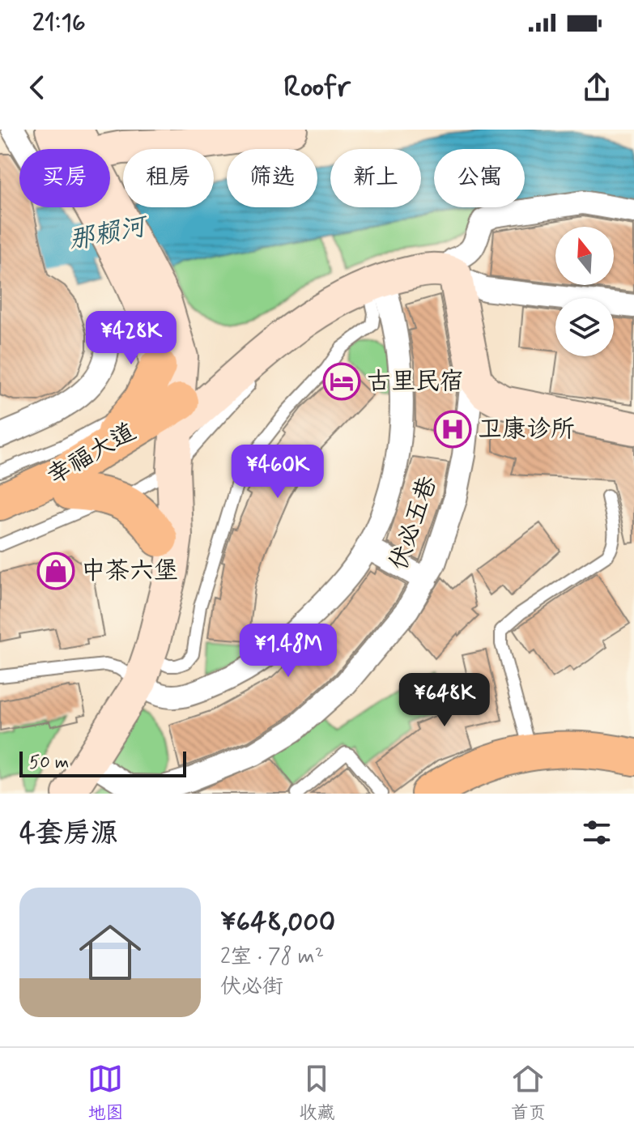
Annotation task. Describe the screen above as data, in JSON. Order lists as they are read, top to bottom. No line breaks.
{"streets":{"main road":["幸福大道"],"street":["伏必五巷"]},"water":["那赖河"],"places":{"hotel":["古里民宿"],"hospital":["卫康诊所"],"shop":["中茶六堡"]},"scale_bar":"50 m","north":"top","page":{"status":"21:16","header":"Roofr","chip":["买房","租房","筛选","新上","公寓"],"price":["¥428K","¥460K","¥1.48M","¥648K"],"scale":"50 m","heading":"4套房源","list":[{"name":"¥648,000","note":"2室 · 78 m² · 伏必街"}],"tabs":["地图","收藏","首页"]}}
